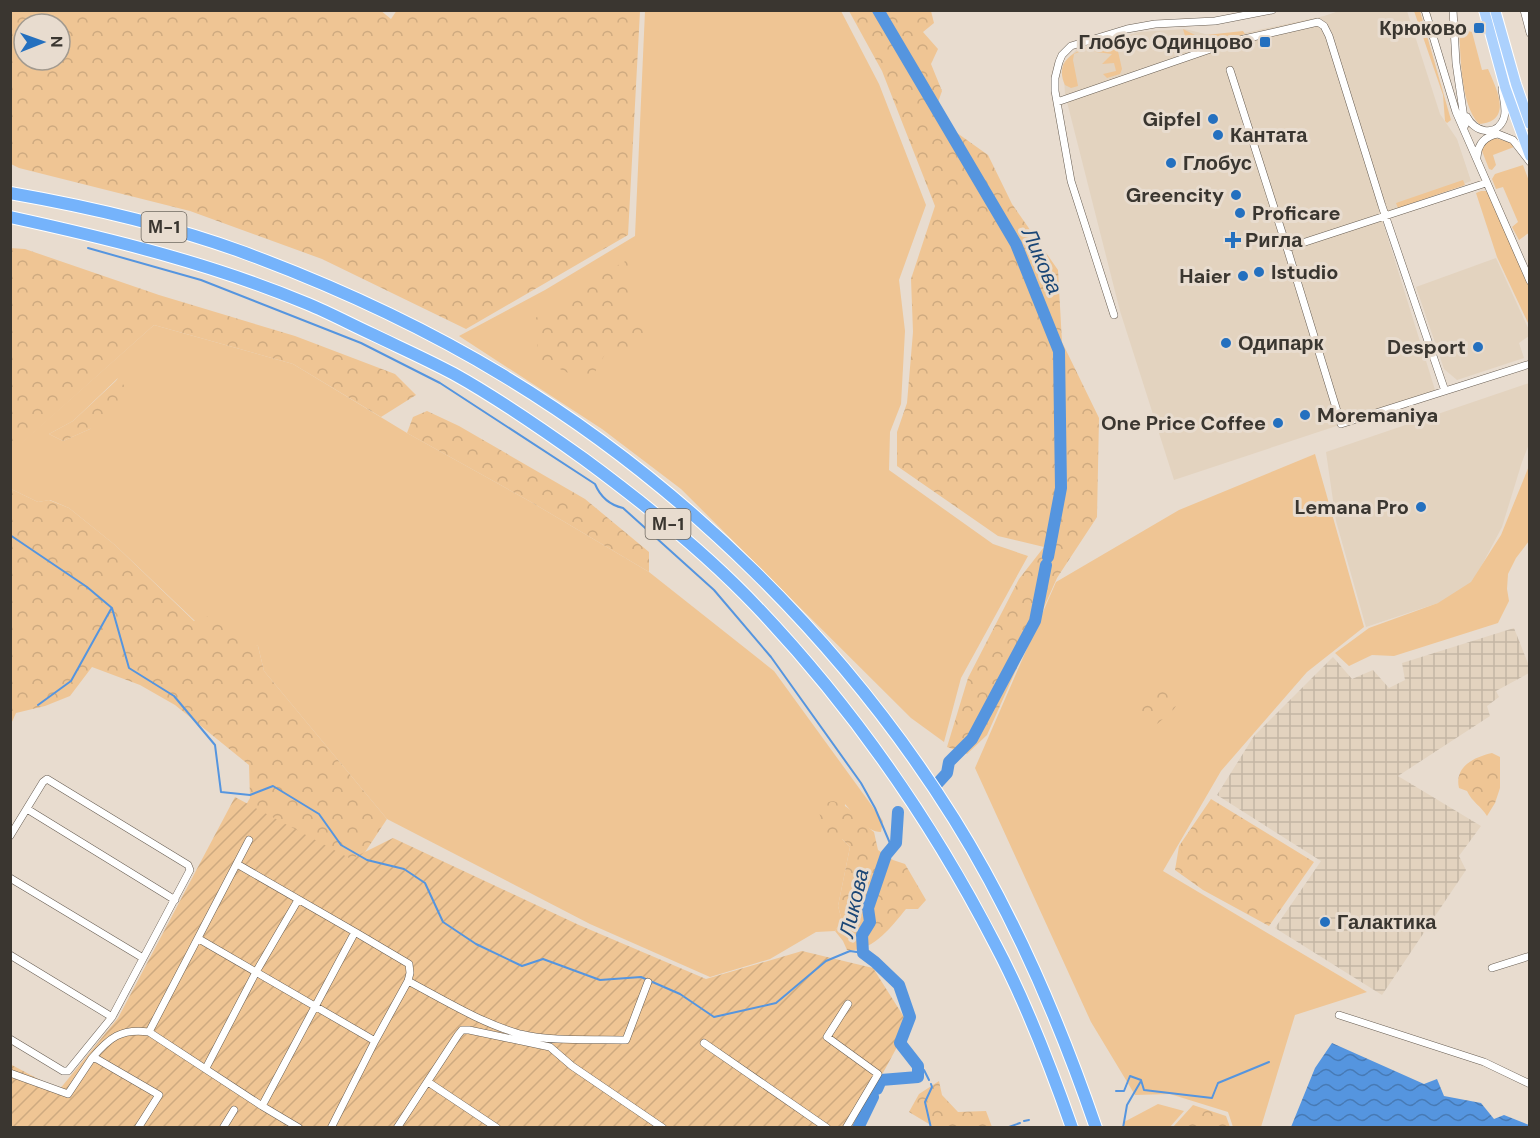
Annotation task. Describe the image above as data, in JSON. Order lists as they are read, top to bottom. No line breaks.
{"streets":{"highway":["М-1"]},"water":["Ликова"],"places":{"transit":["Крюково","Глобус Одинцово"],"other":["Gipfel","Кантата","Глобус","Greencity","Proficare","Istudio","Haier","Одипарк","Desport","Moremaniya","One Price Coffee","Lemana Pro","Галактика"],"health":["Ригла"]},"north":"right"}
